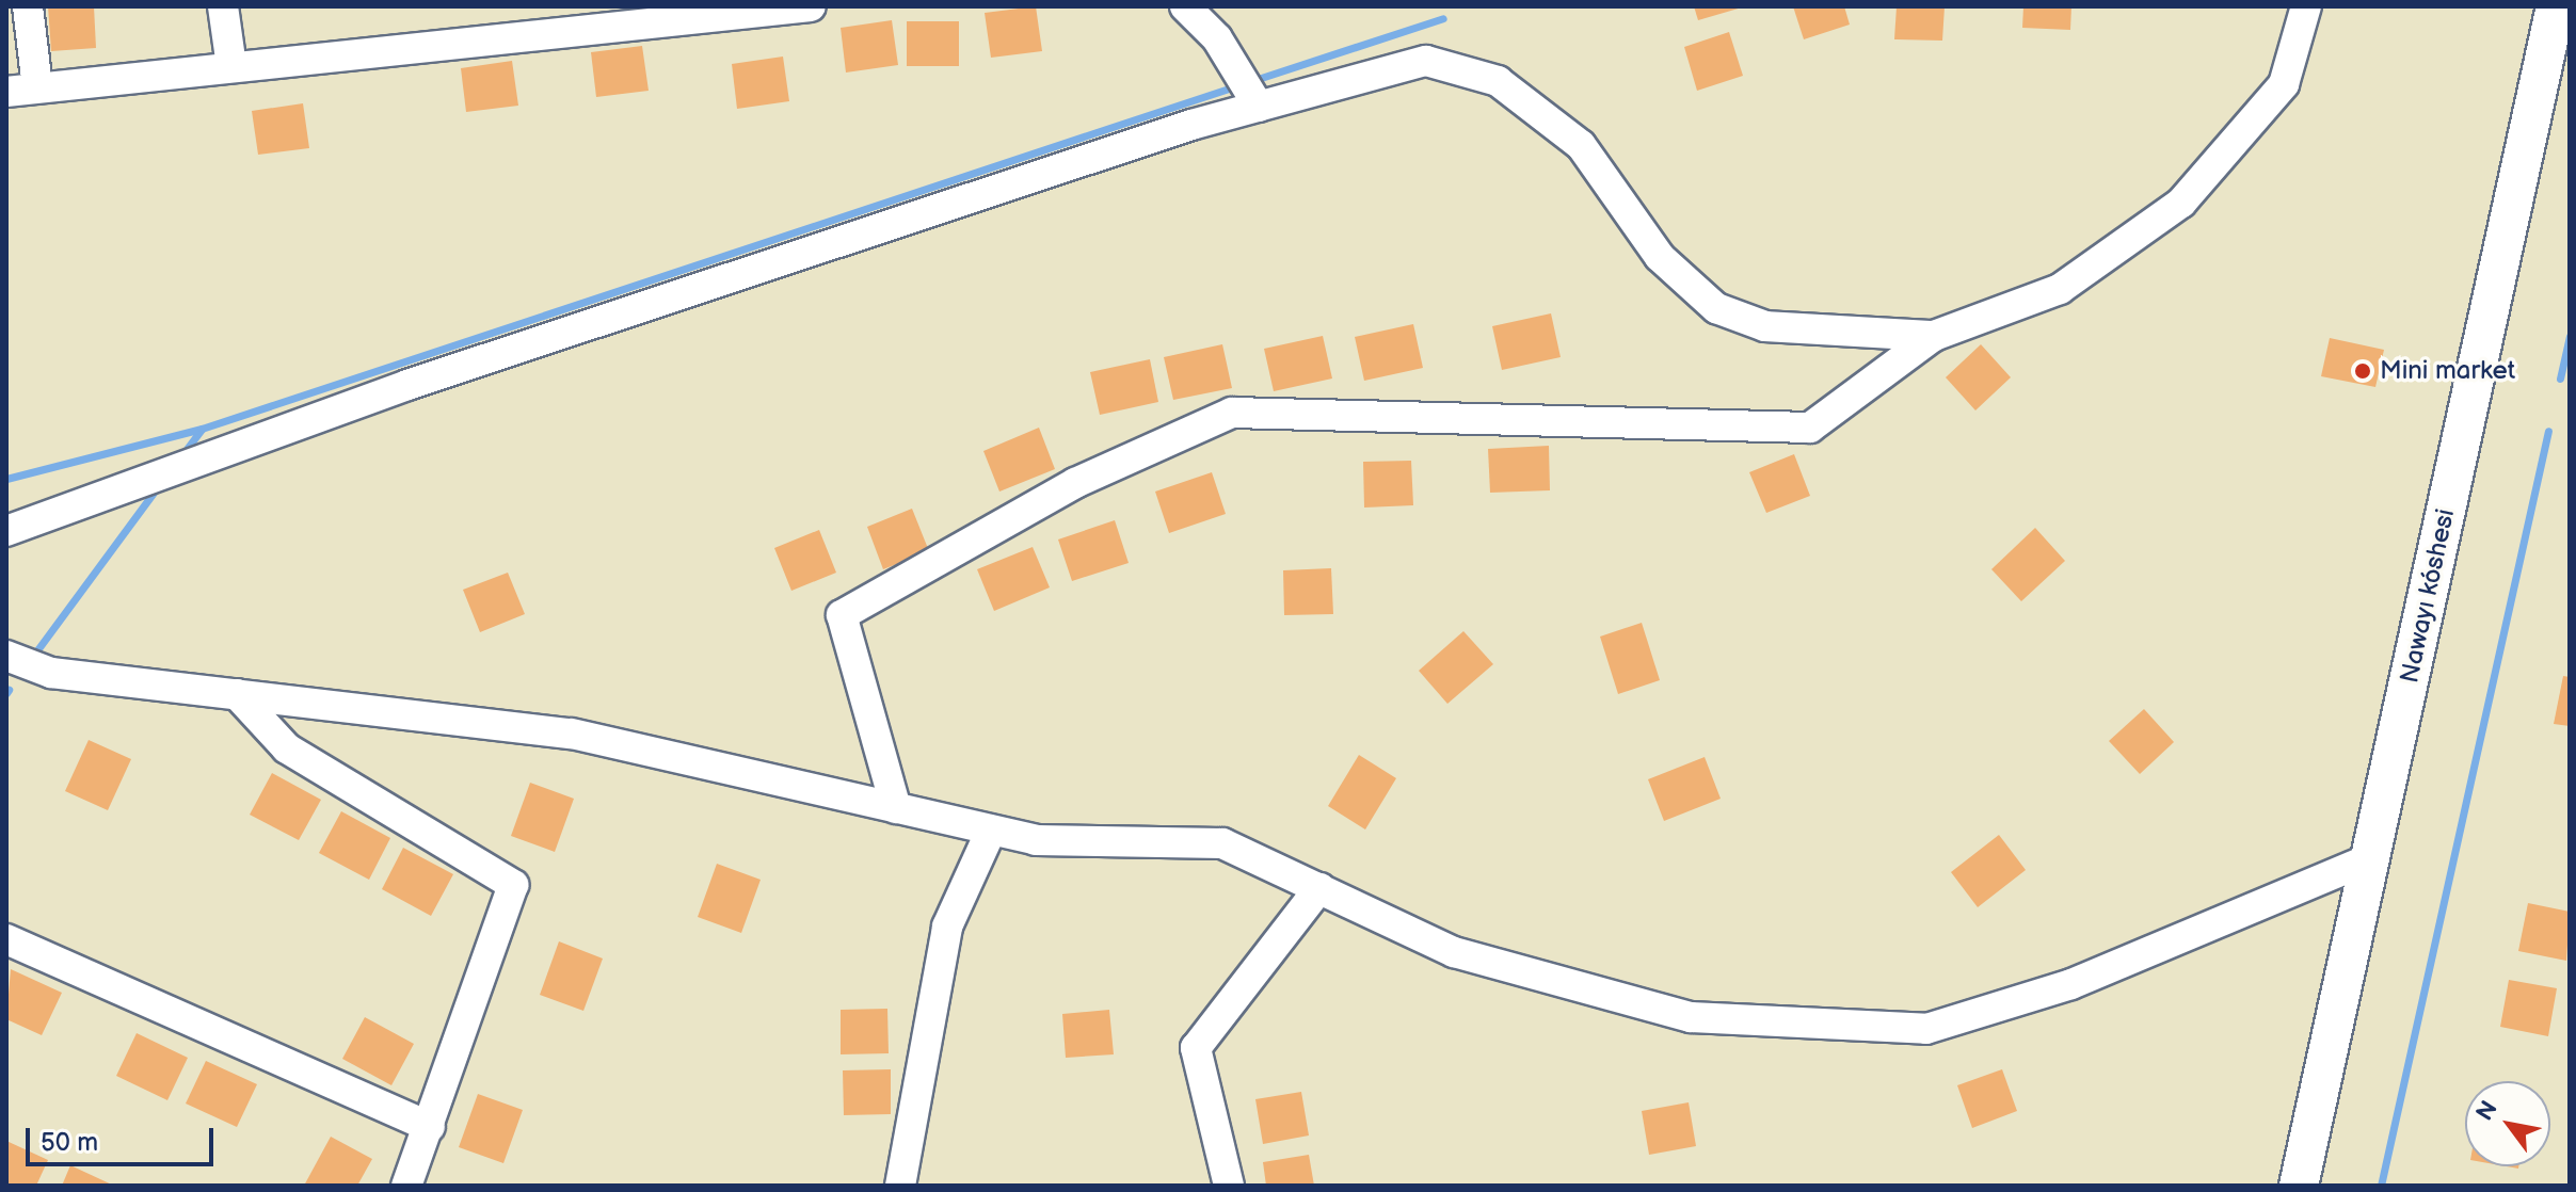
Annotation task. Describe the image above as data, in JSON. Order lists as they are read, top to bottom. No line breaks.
{"streets":{"main road":["Nawayı kóshesi"]},"places":["Mini market"],"scale_bar":"50 m","north":"top left"}
